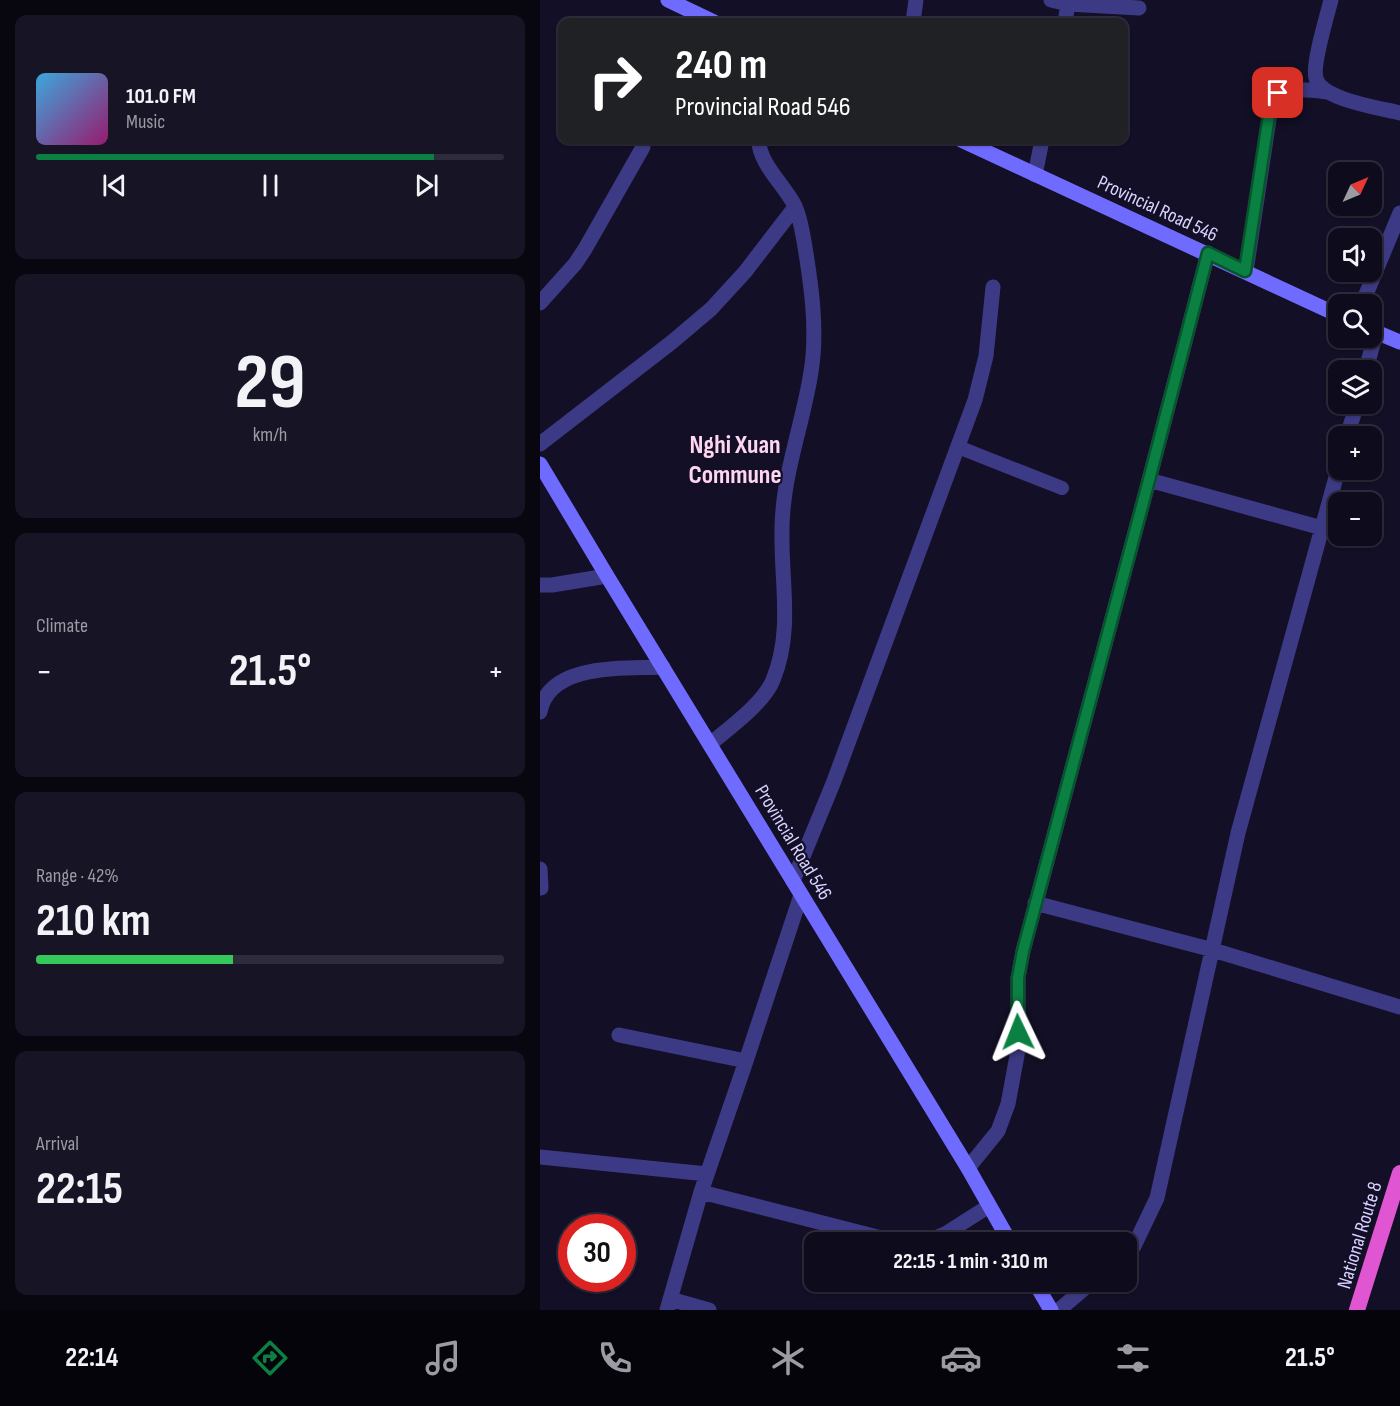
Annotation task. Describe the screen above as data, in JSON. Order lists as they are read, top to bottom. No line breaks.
{"streets":{"highway":["National Route 8"],"main road":["Provincial Road 546"]},"districts":["Nghi Xuan Commune"],"north":"top right","page":{"turn":["240 m","Provincial Road 546"],"song":["101.0 FM","Music"],"map_buttons":["+","−"],"tile":[["29","km/h"],"Climate",["Range · 42%","210 km"],["Arrival","22:15"]],"heat":["−","21.5°","+"],"limit":"30","trip":"22:15 · 1 min · 310 m","tabs":["22:14","21.5°"]}}
